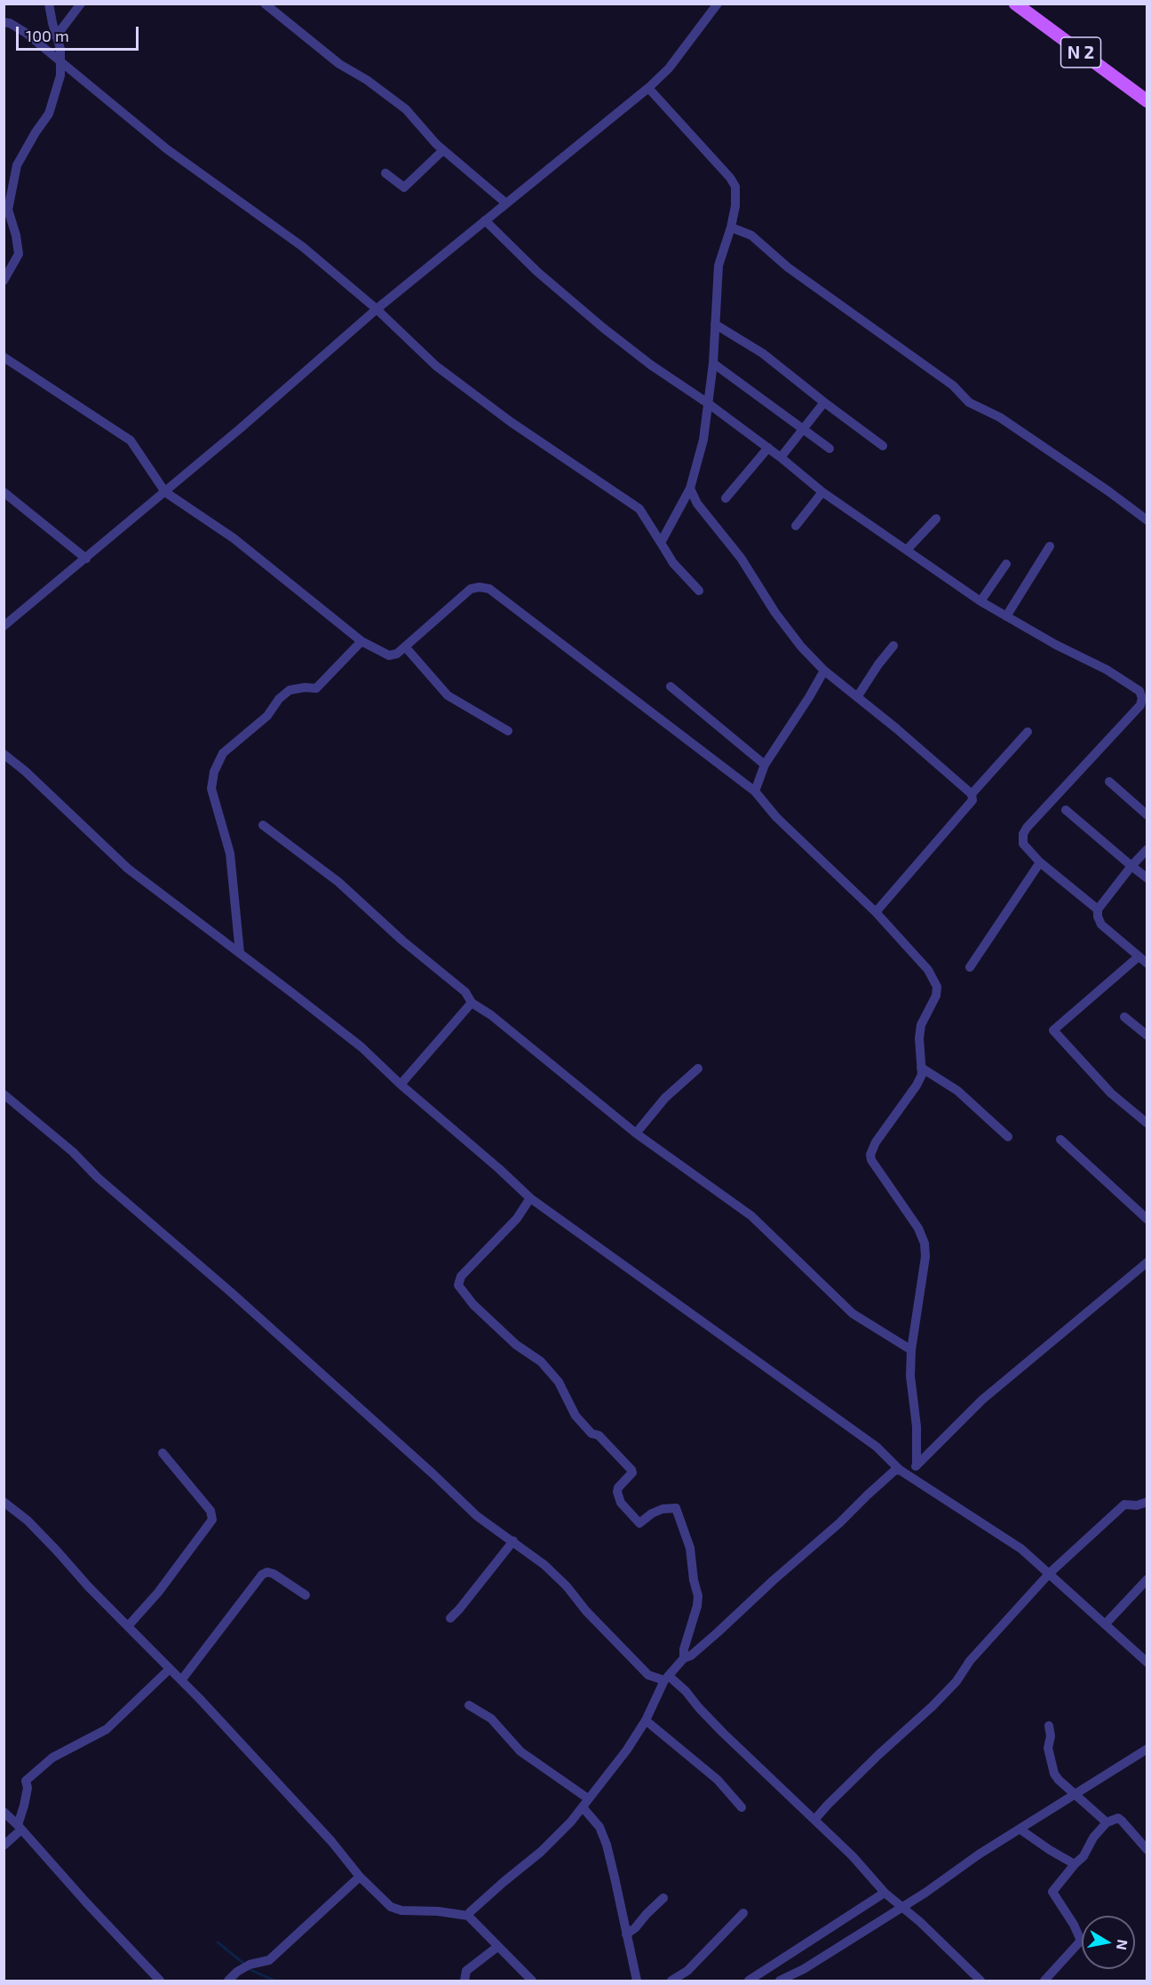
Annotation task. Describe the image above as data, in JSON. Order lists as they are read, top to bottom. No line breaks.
{"streets":{"main road":["N 2"]},"scale_bar":"100 m","north":"right"}
